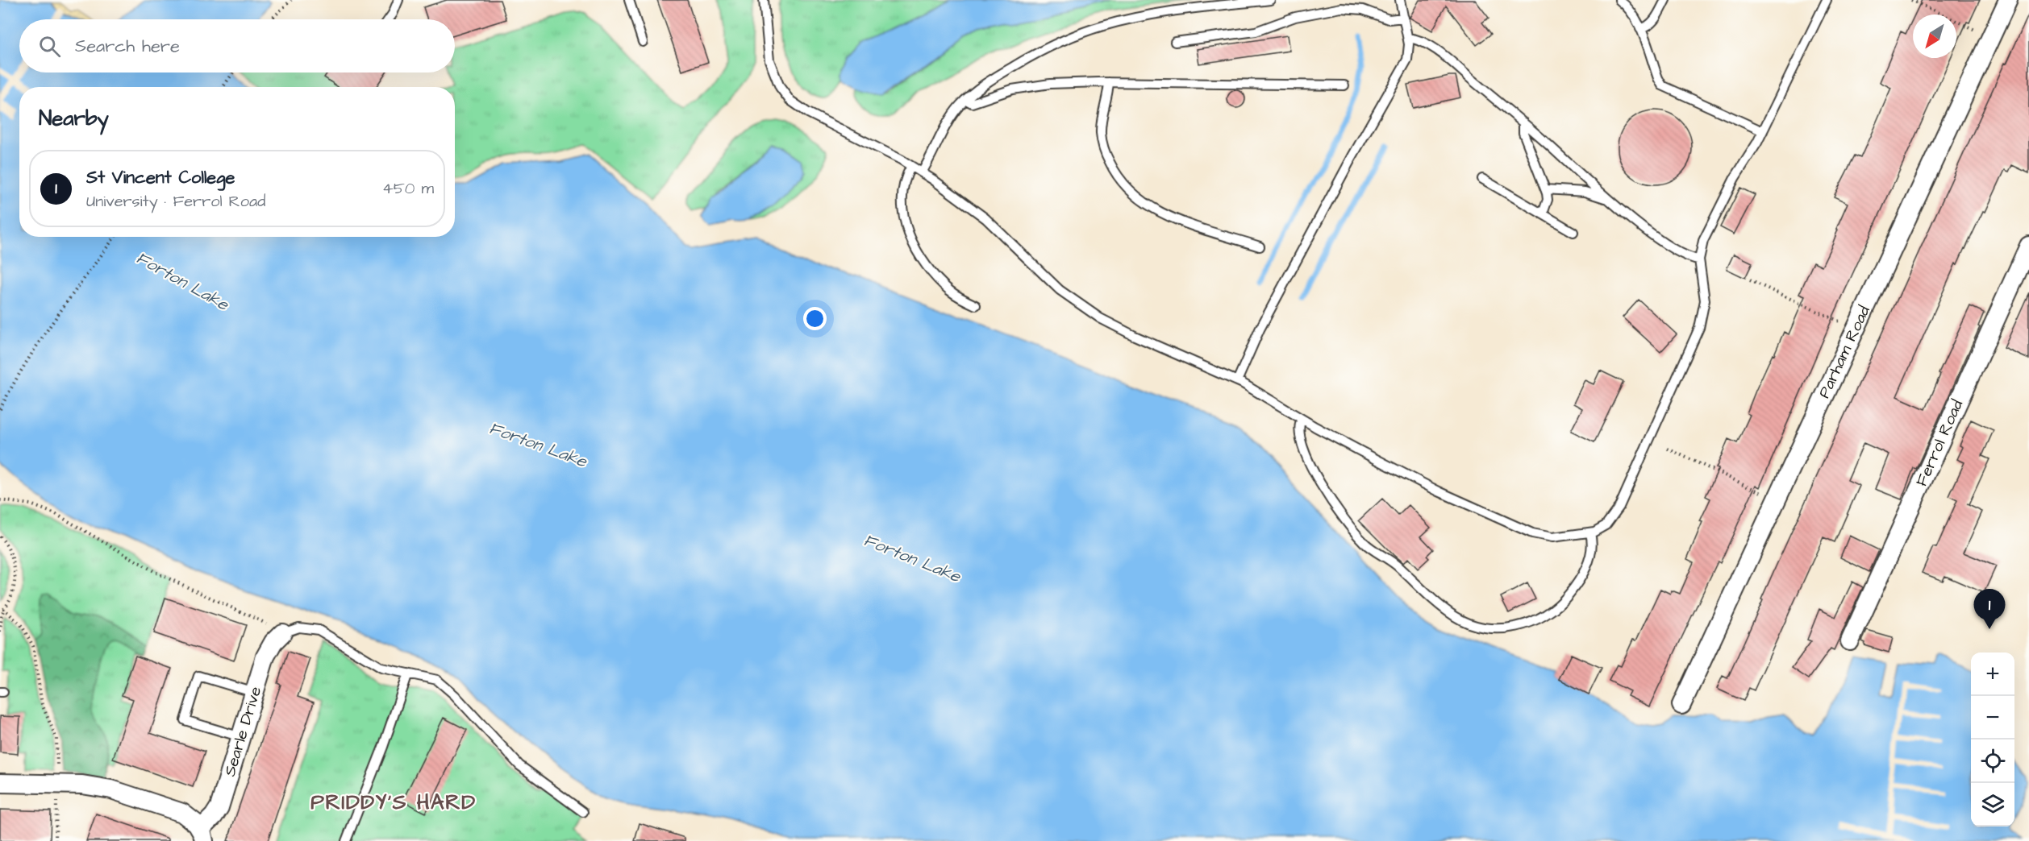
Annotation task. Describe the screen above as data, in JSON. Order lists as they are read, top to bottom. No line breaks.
{"streets":{"street":["Parham Road","Ferrol Road","Searle Drive"]},"districts":["PRIDDY'S HARD"],"water":["Forton Lake"],"north":"bottom left","page":{"search":"Search here","heading":"Nearby","list":[{"mark":"1","name":"St Vincent College","note":"University · Ferrol Road","value":"450 m"}],"pins":"1","map_buttons":["+","−"]}}
